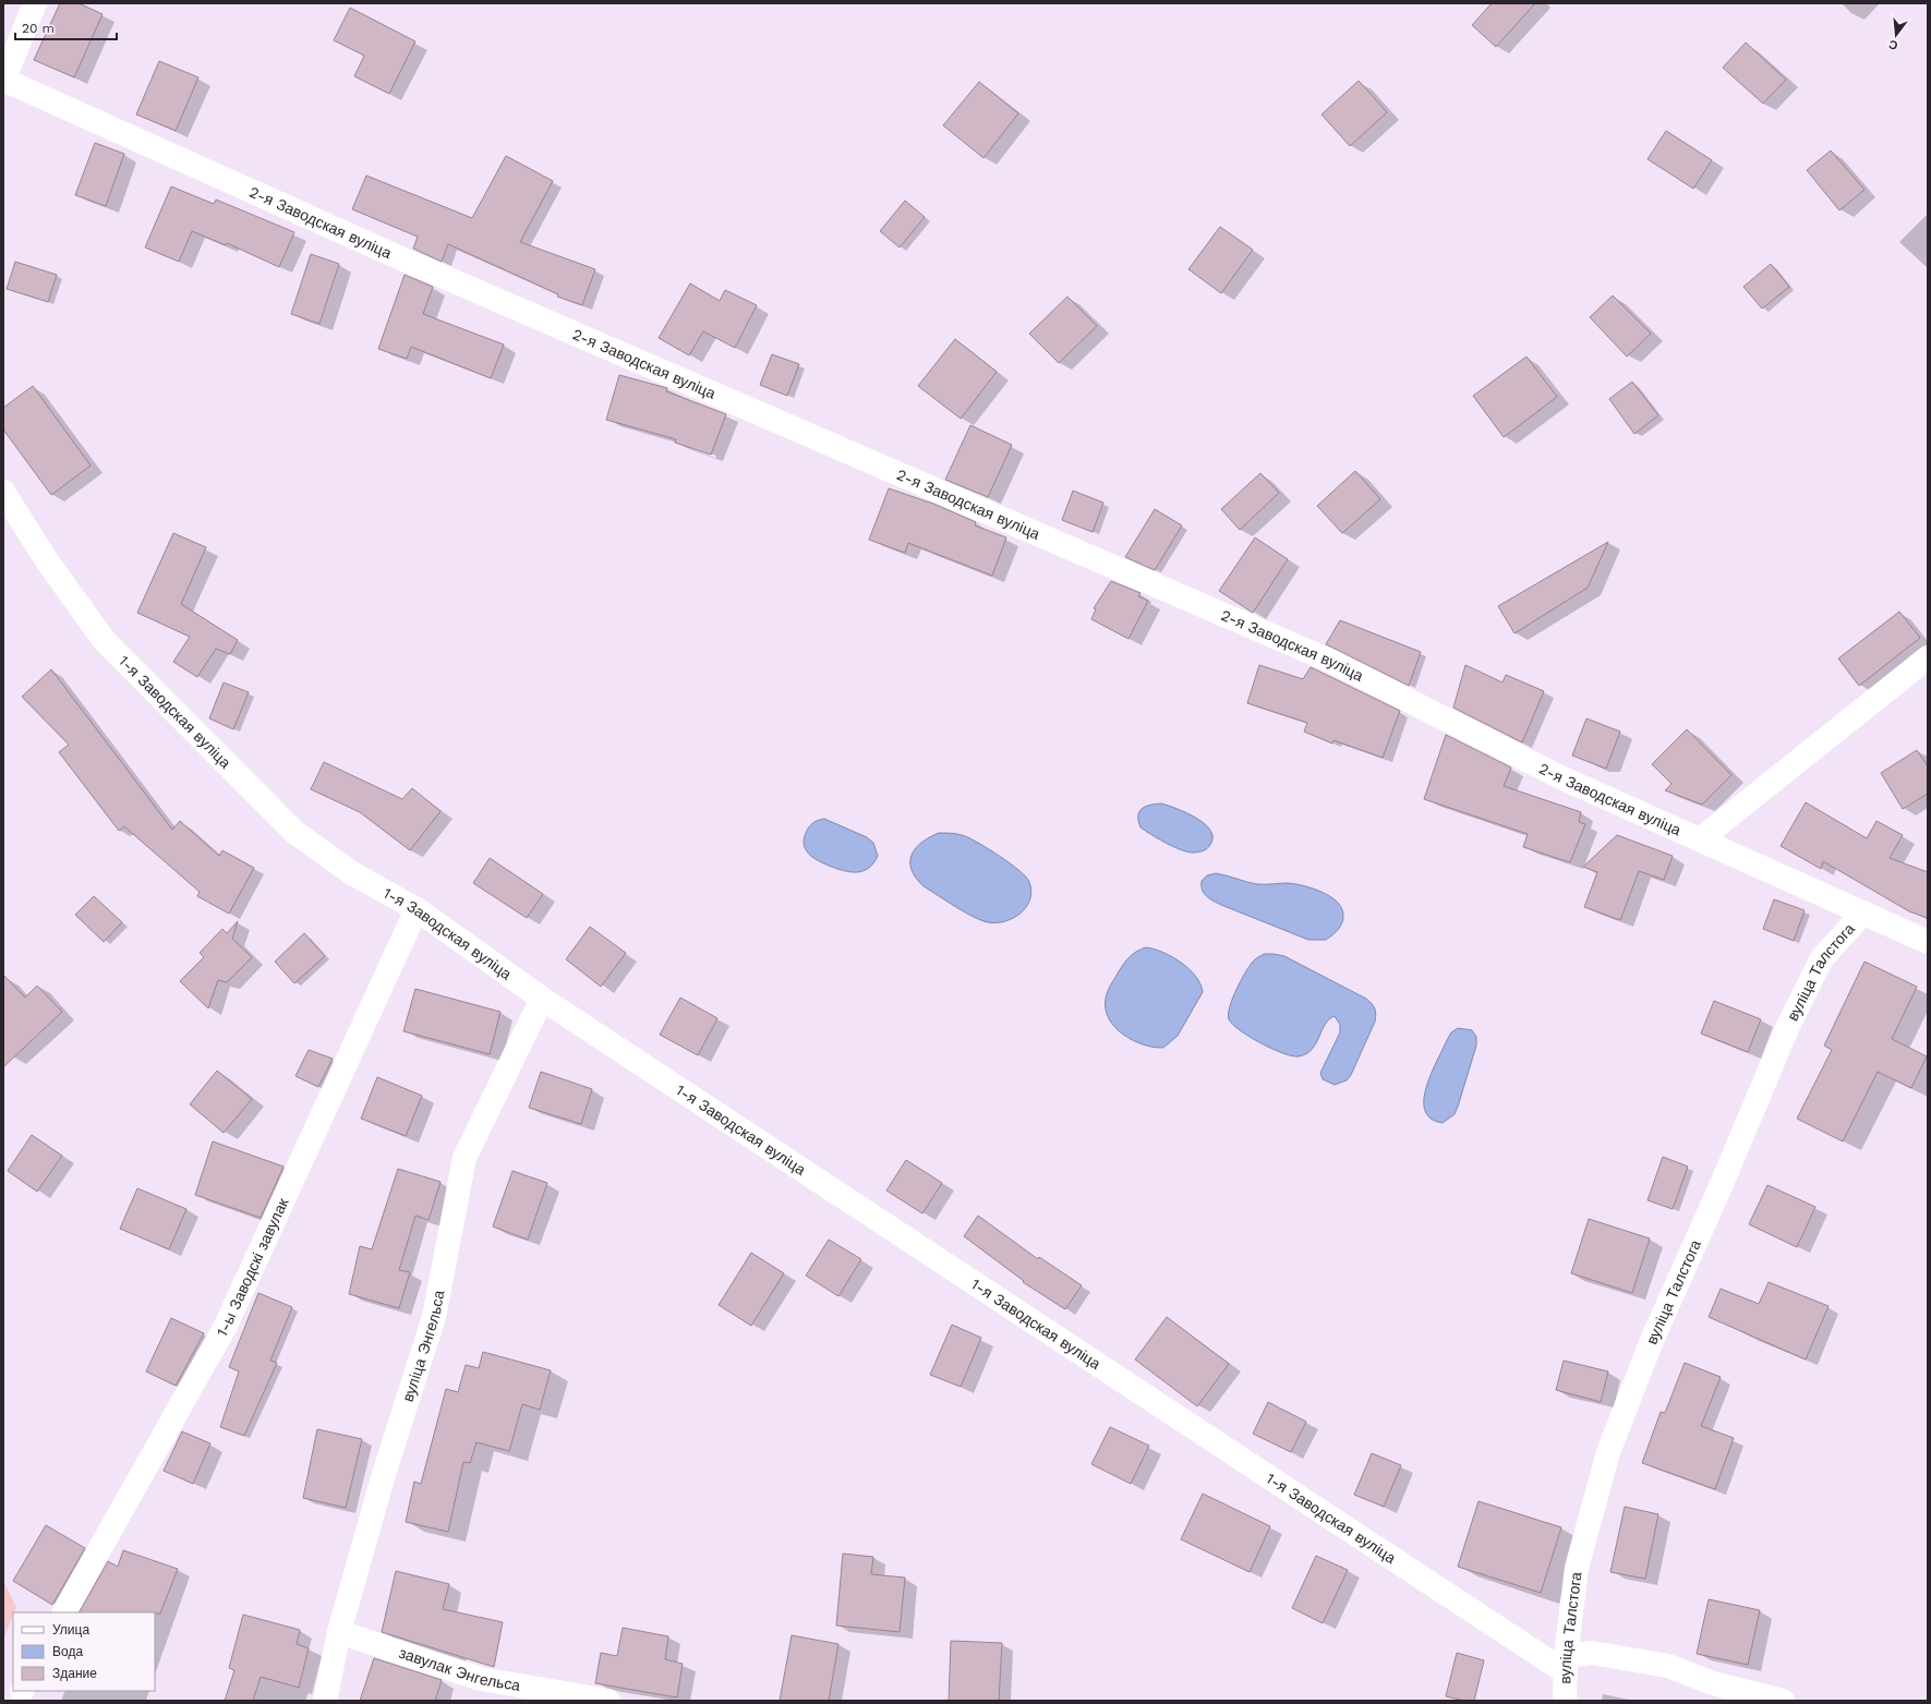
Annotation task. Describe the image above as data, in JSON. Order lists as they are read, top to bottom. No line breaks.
{"streets":{"street":["2-я Заводская вуліца","1-я Заводская вуліца","вуліца Талстога","1-ы Заводскі завулак","вуліца Энгельса","завулак Энгельса"]},"crossings":[["2-я Заводская вуліца","вуліца Талстога"],["1-я Заводская вуліца","вуліца Талстога"],["1-я Заводская вуліца","1-ы Заводскі завулак"],["1-я Заводская вуліца","вуліца Энгельса"],["вуліца Энгельса","завулак Энгельса"]],"legend":["Улица","Вода","Здание"],"scale_bar":"20 m","north":"bottom"}
